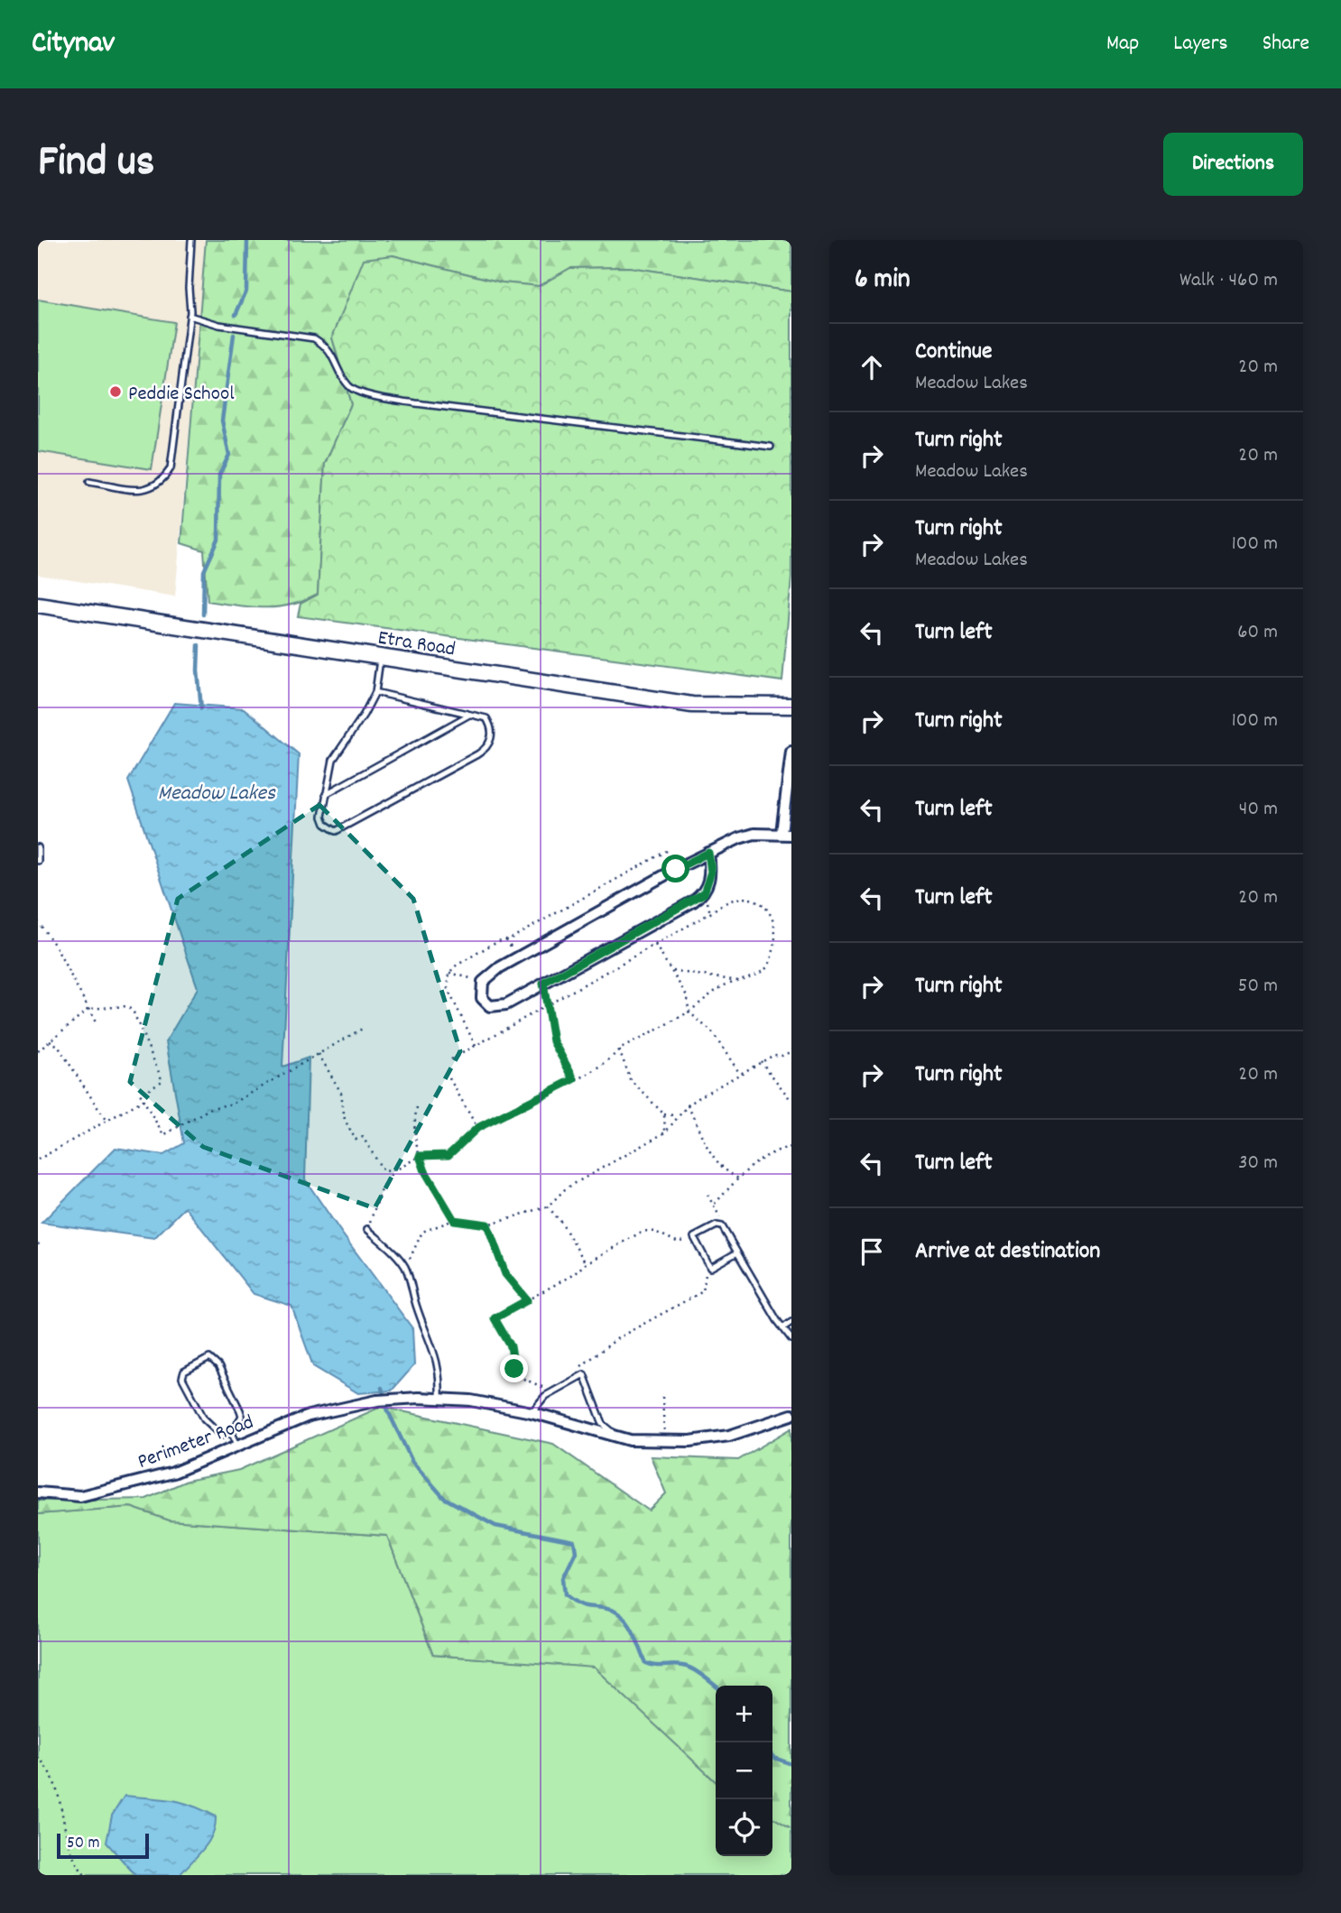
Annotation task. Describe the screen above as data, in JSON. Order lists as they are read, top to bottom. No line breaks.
{"streets":{"main road":["Etra Road"],"street":["Perimeter Road"]},"water":["Meadow Lakes"],"places":["Peddie School"],"scale_bar":"50 m","page":{"header":"Citynav","nav":["Map","Layers","Share"],"title":"Find us","buttons":"Directions","heading":["6 min","Walk · 460 m"],"list":[["Continue","Meadow Lakes","20 m"],["Turn right","Meadow Lakes","20 m"],["Turn right","Meadow Lakes","100 m"],["Turn left","60 m"],["Turn right","100 m"],["Turn left","40 m"],["Turn left","20 m"],["Turn right","50 m"],["Turn right","20 m"],["Turn left","30 m"],"Arrive at destination"],"map_buttons":["+","−"],"scale":"50 m"}}
